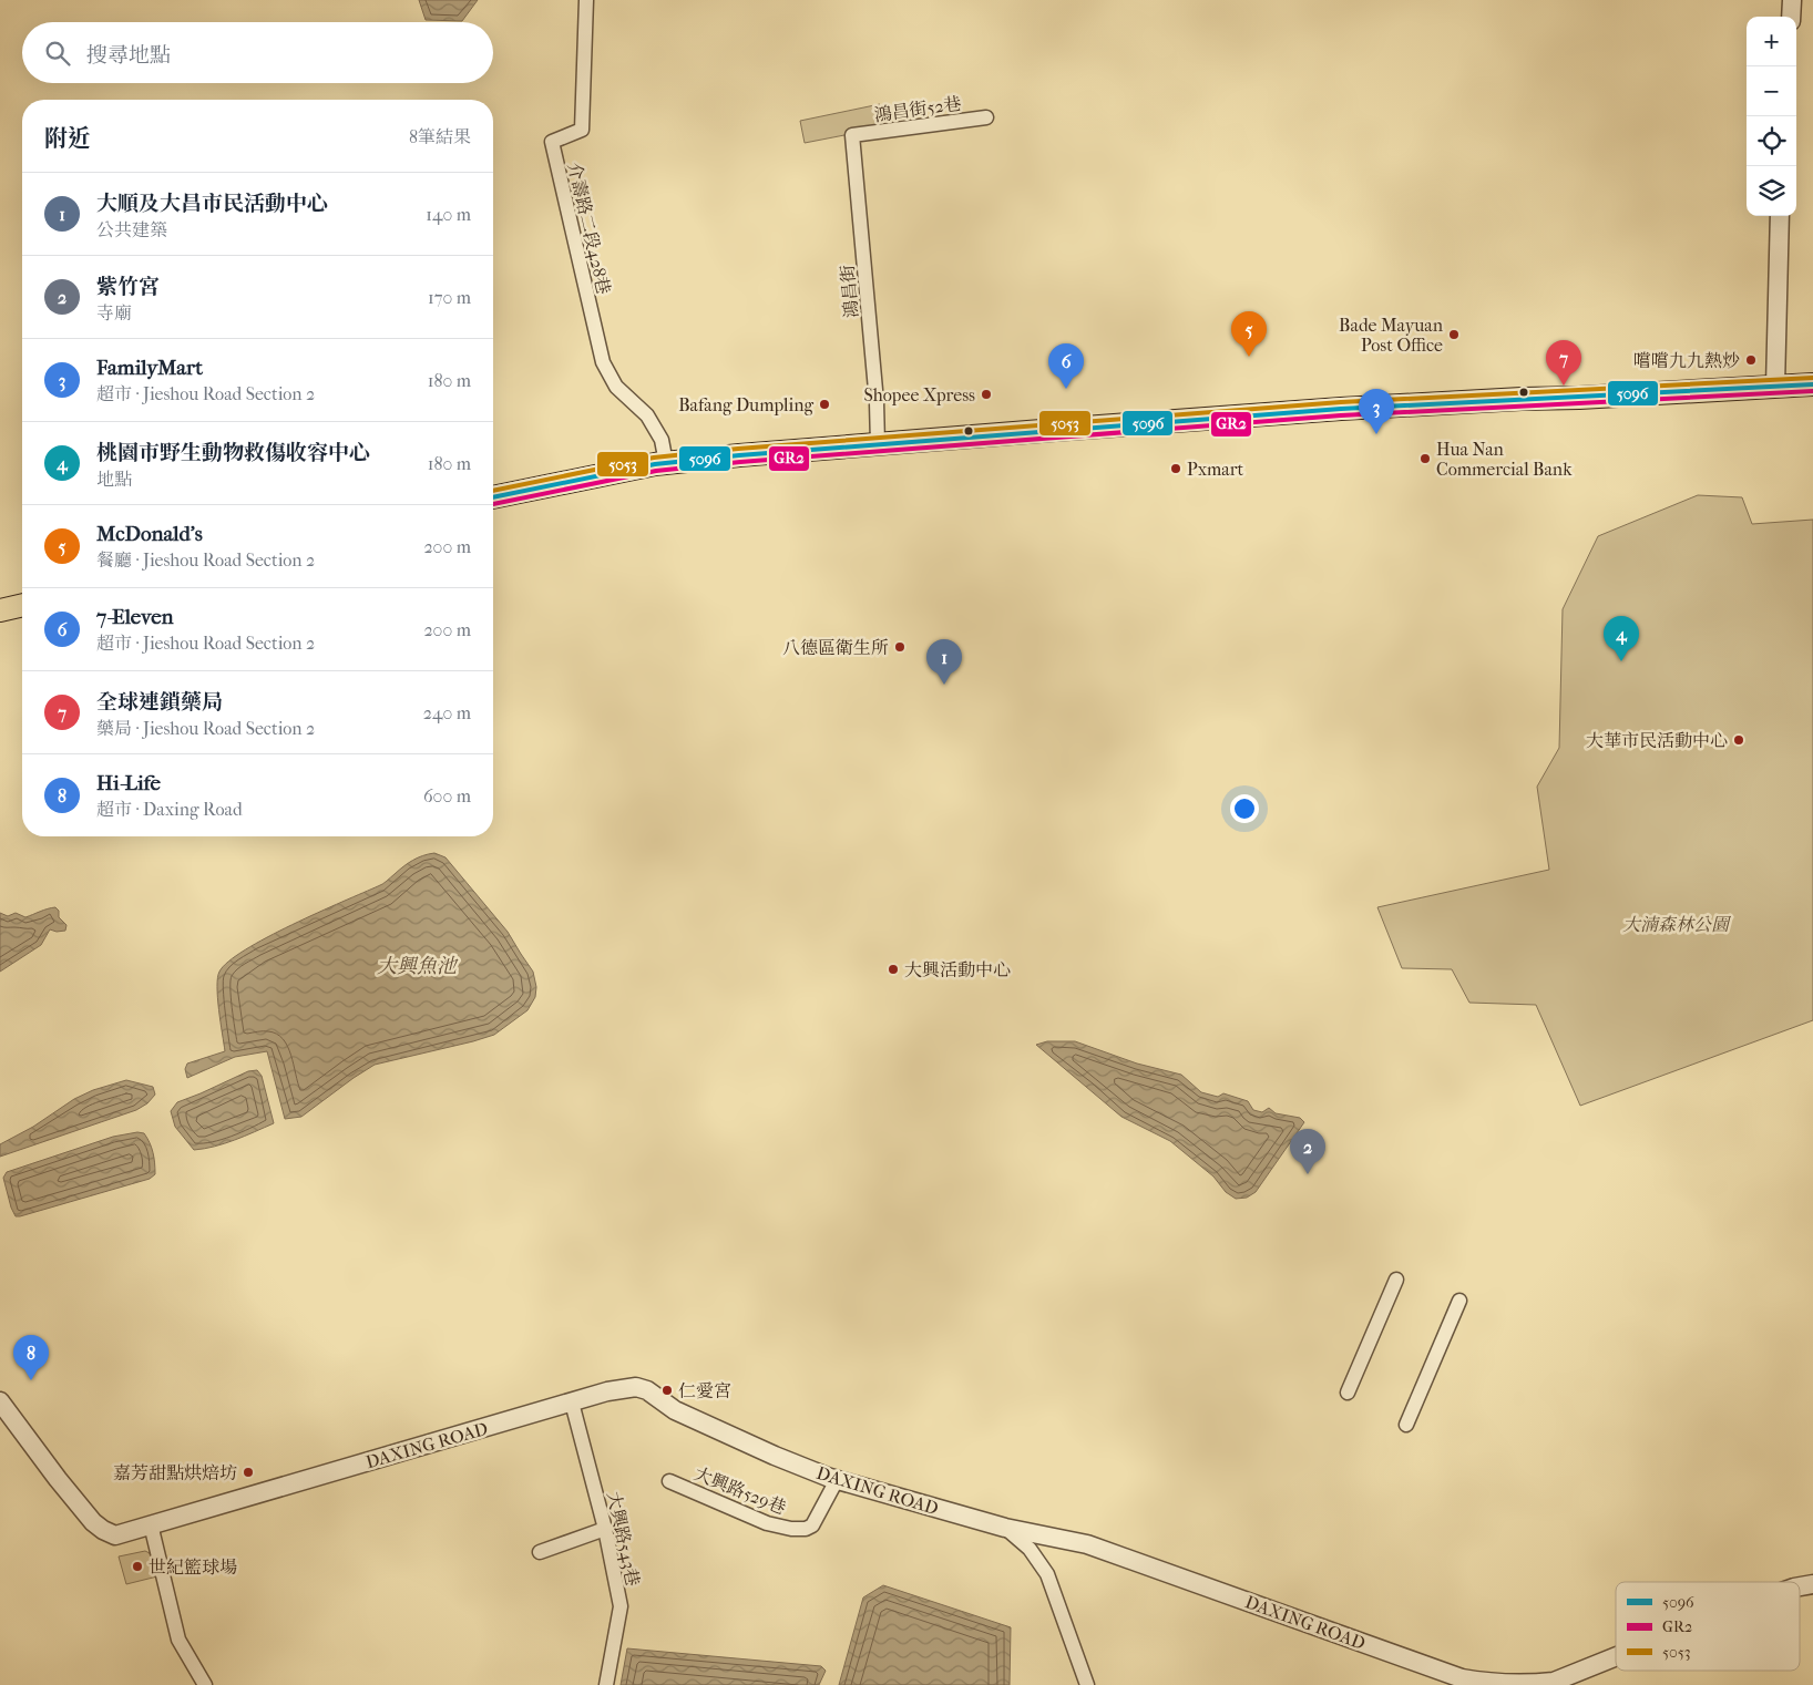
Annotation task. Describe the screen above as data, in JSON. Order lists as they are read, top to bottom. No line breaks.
{"streets":{"street":["鴻昌街52巷","介壽路二段428巷","鴻昌街","DAXING ROAD","大興路529巷","大興路543巷"]},"crossings":[["鴻昌街52巷","鴻昌街"],["DAXING ROAD","大興路529巷"],["DAXING ROAD","大興路543巷"]],"water":["大興魚池"],"parks":["大湳森林公園"],"places":["Bade Mayuan Post Office","嚐嚐九九熱炒","Shopee Xpress","Bafang Dumpling","Hua Nan Commercial Bank","Pxmart","八德區衛生所","大華市民活動中心","大興活動中心","仁愛宮","嘉芳甜點烘焙坊","世紀籃球場"],"lines":["transit line 5053","transit line 5096","transit line GR2"],"legend":["5096","GR2","5053"],"page":{"map_buttons":["+","−"],"search":"搜尋地點","heading":["附近","8筆結果"],"list":[{"mark":"1","name":"大順及大昌市民活動中心","note":"公共建築","value":"140 m"},{"mark":"2","name":"紫竹宮","note":"寺廟","value":"170 m"},{"mark":"3","name":"FamilyMart","note":"超市 · Jieshou Road Section 2","value":"180 m"},{"mark":"4","name":"桃園市野生動物救傷收容中心","note":"地點","value":"180 m"},{"mark":"5","name":"McDonald's","note":"餐廳 · Jieshou Road Section 2","value":"200 m"},{"mark":"6","name":"7-Eleven","note":"超市 · Jieshou Road Section 2","value":"200 m"},{"mark":"7","name":"全球連鎖藥局","note":"藥局 · Jieshou Road Section 2","value":"240 m"},{"mark":"8","name":"Hi-Life","note":"超市 · Daxing Road","value":"600 m"}],"pins":["5","7","6","3","4","1","2","8"]}}
